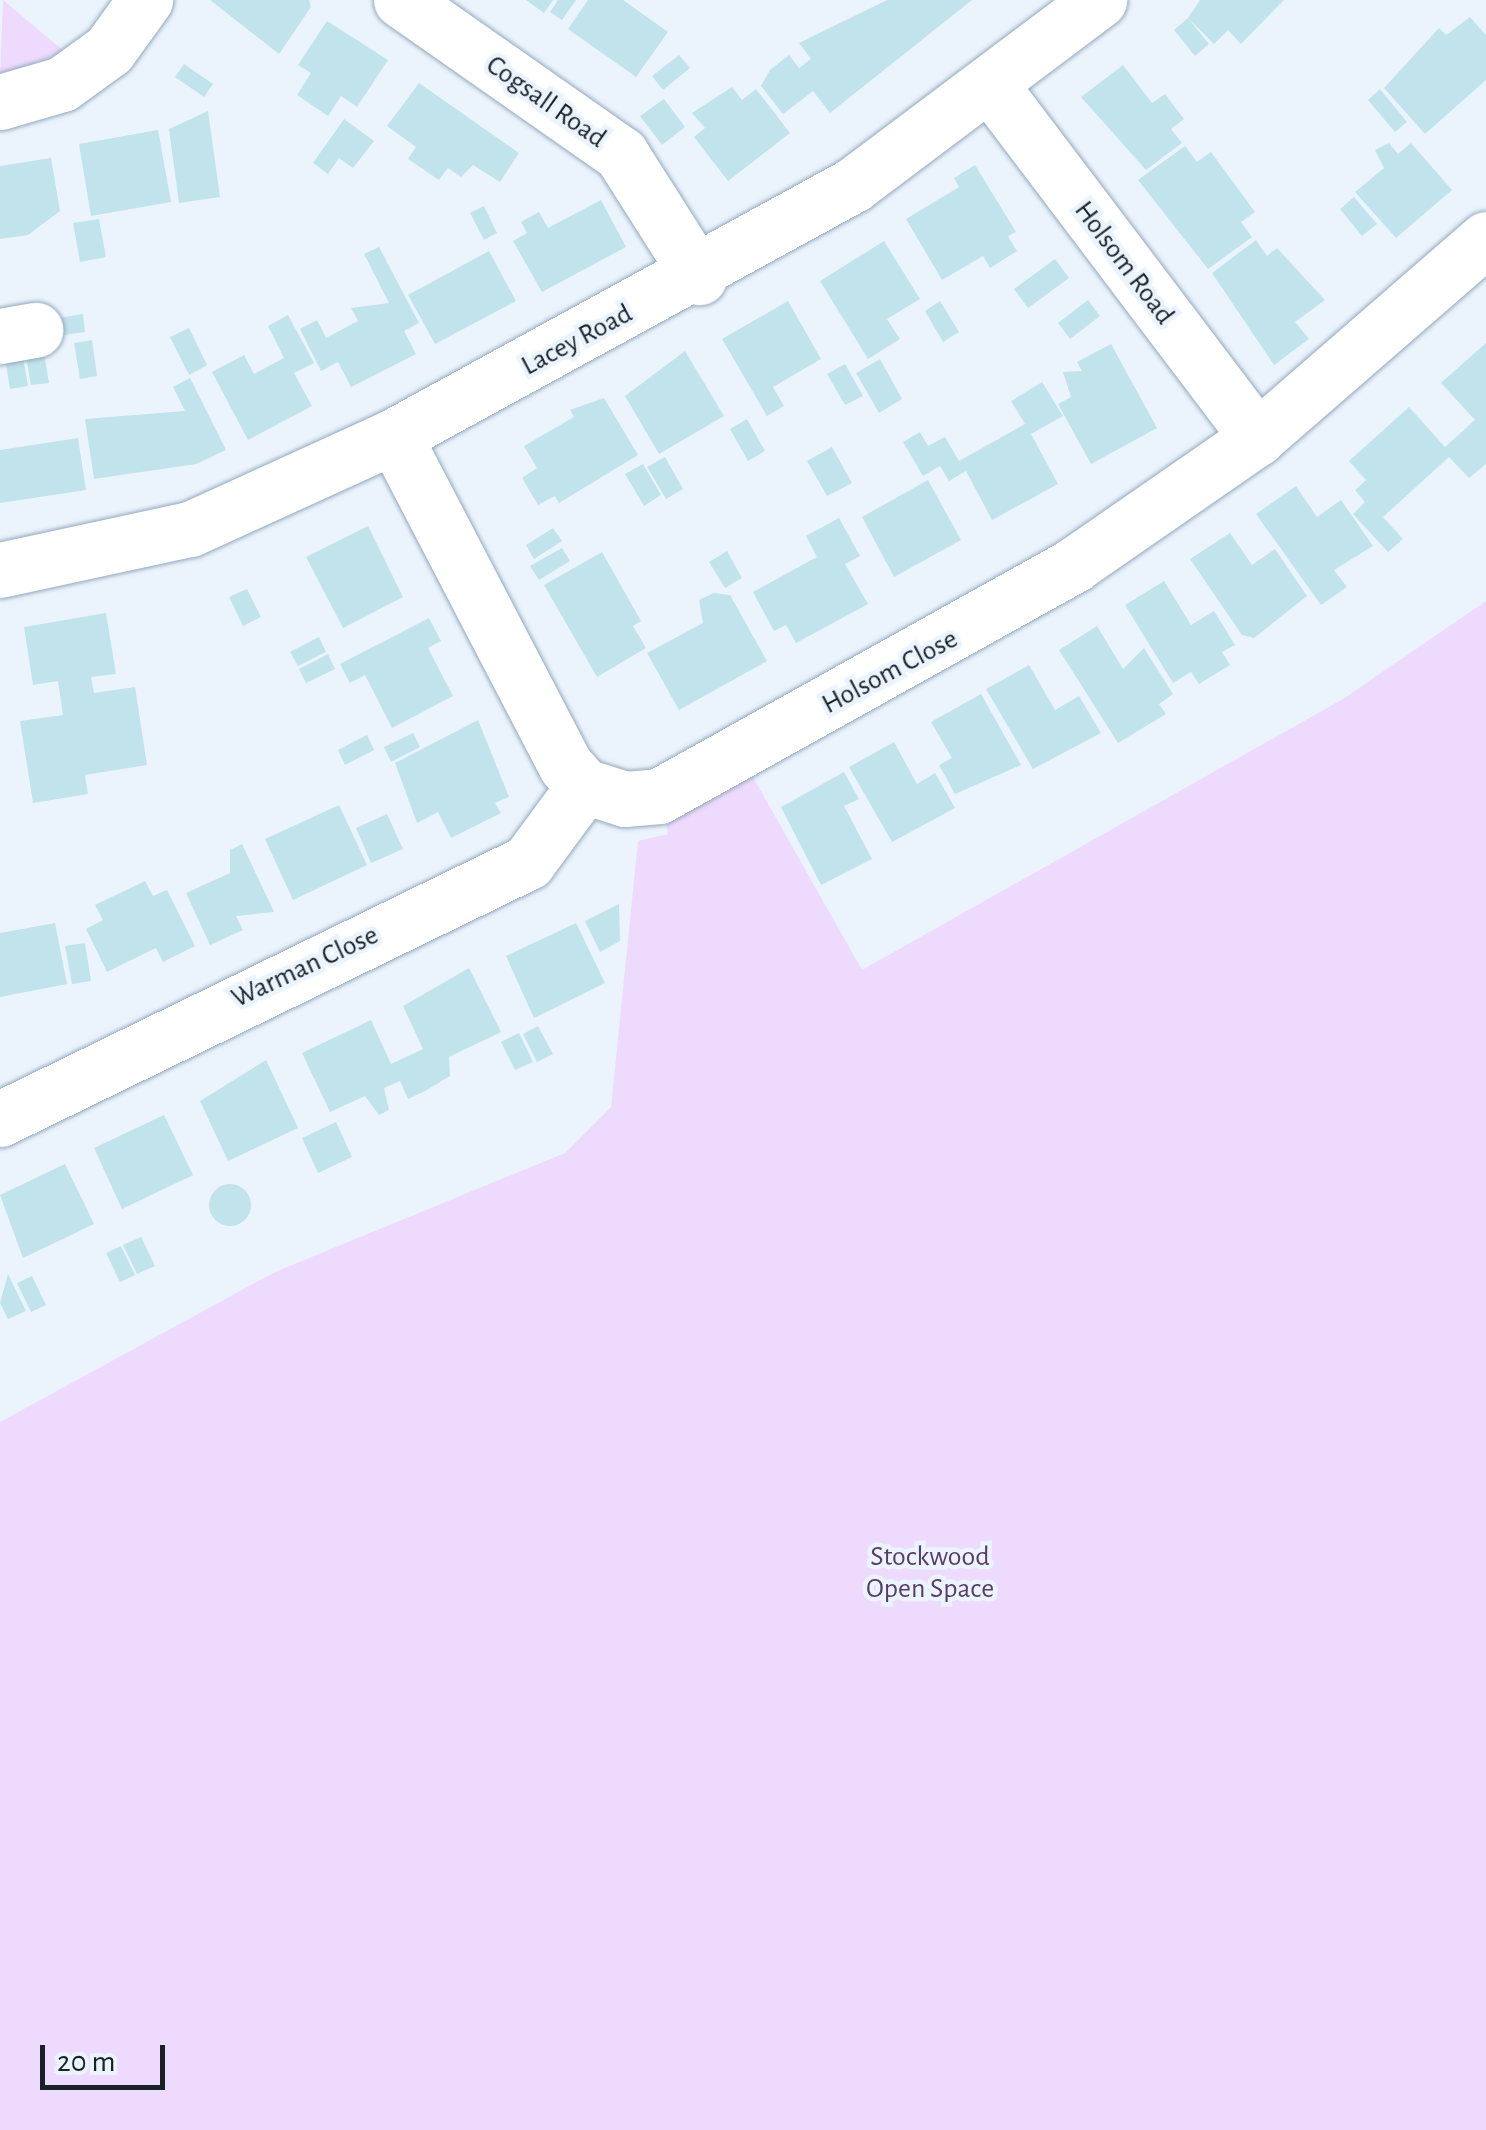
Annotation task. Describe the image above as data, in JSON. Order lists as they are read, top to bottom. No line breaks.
{"streets":{"street":["Cogsall Road","Holsom Road","Lacey Road","Holsom Close","Warman Close"]},"crossings":[["Cogsall Road","Lacey Road"],["Holsom Road","Lacey Road"],["Holsom Road","Holsom Close"],["Holsom Close","Warman Close"]],"parks":["Stockwood Open Space"],"scale_bar":"20 m"}
